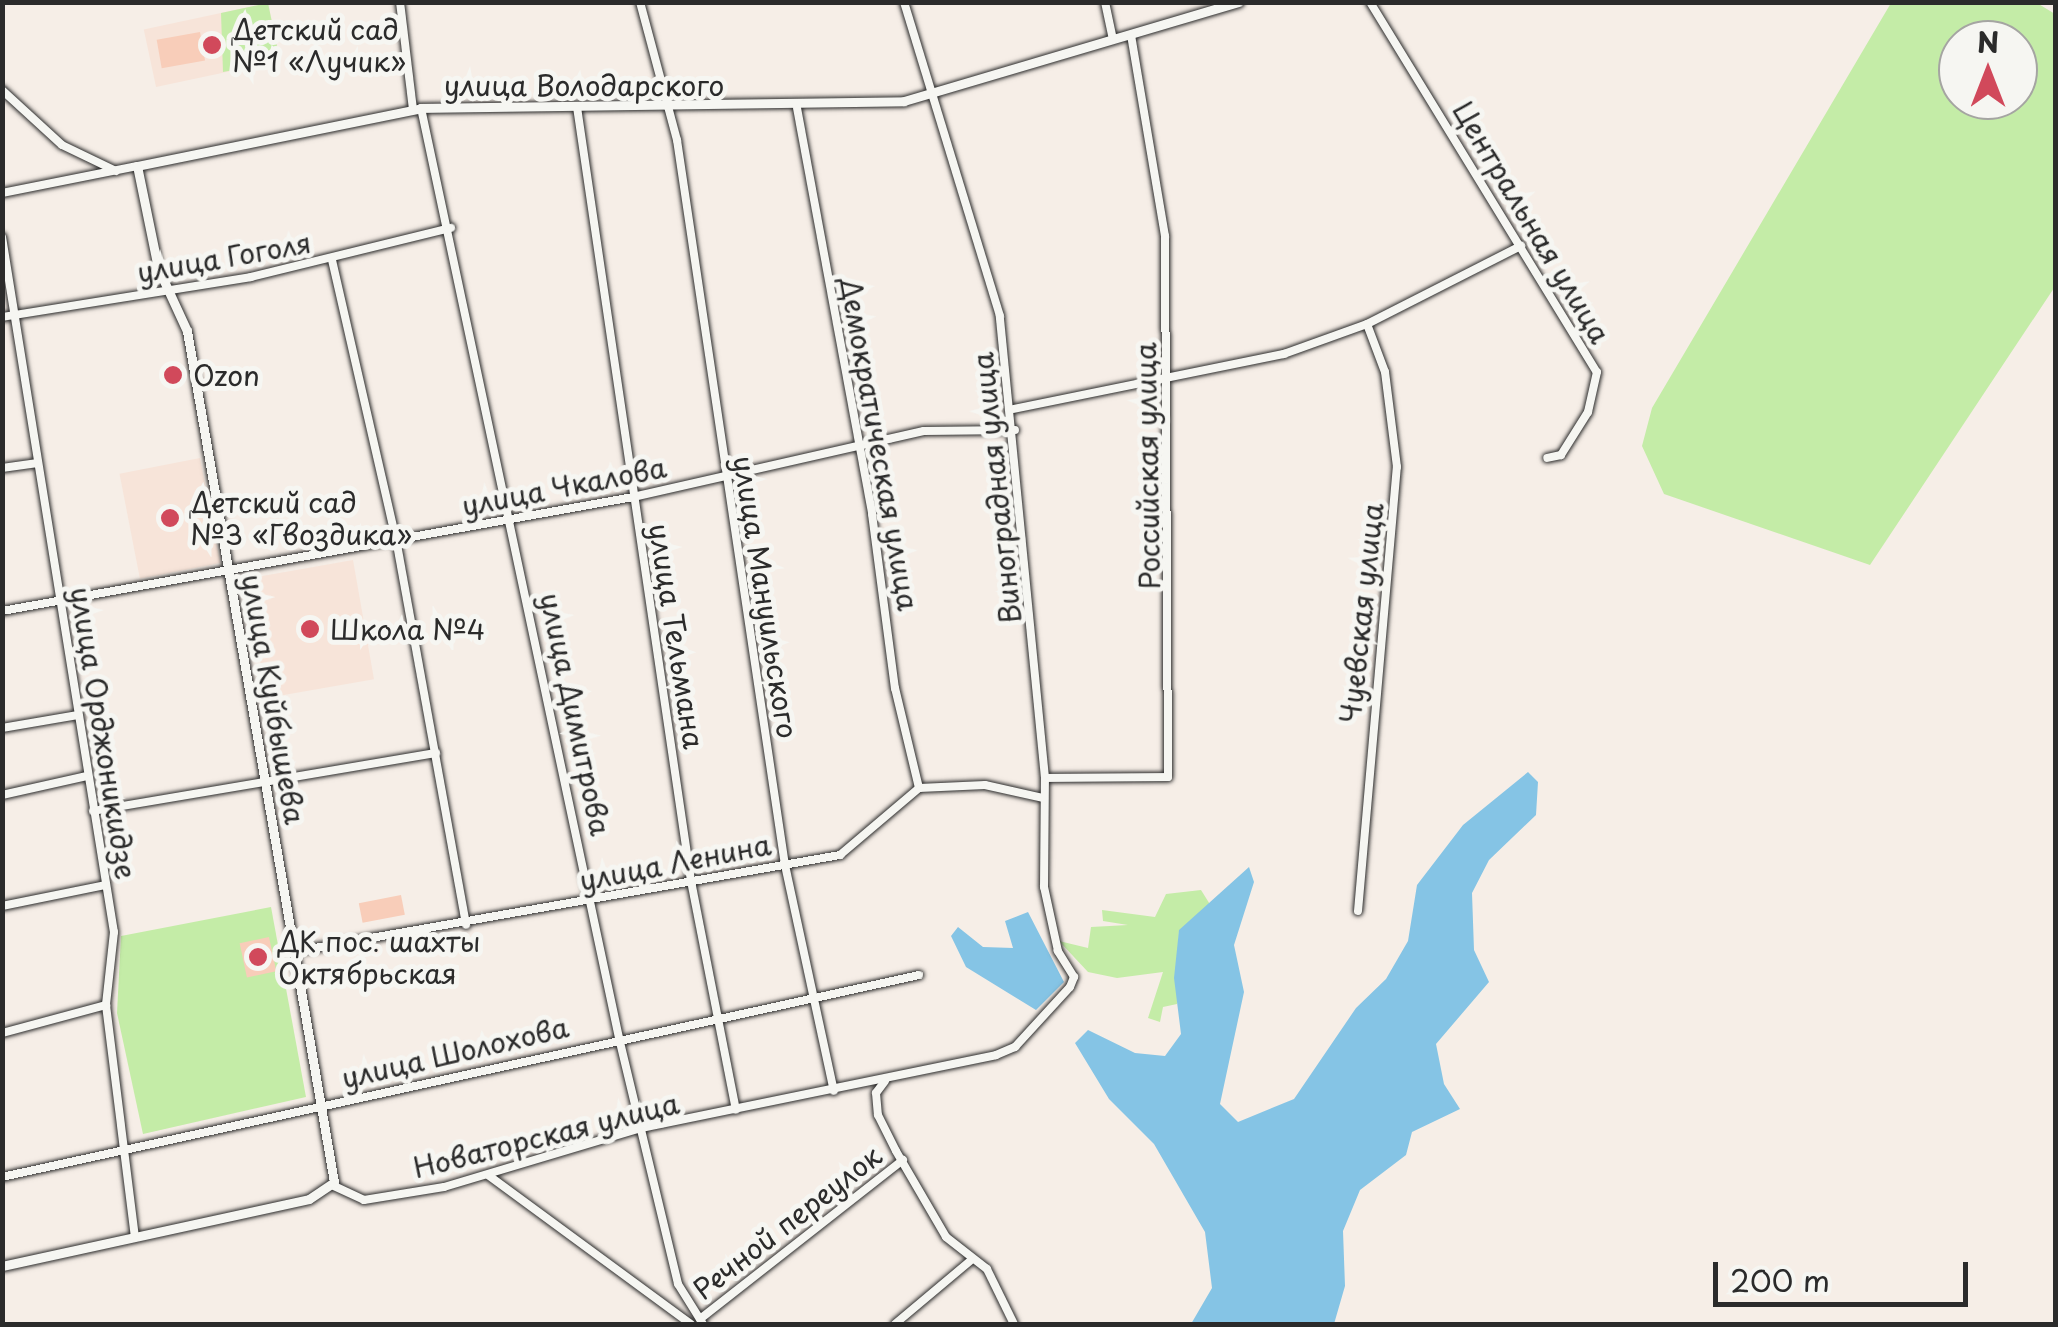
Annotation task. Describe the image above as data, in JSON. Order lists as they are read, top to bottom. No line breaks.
{"streets":{"street":["улица Володарского","Центральная улица","улица Гоголя","Демократическая улица","Российская улица","улица Чкалова","Виноградная улица","улица Мануильского","Чуевская улица","улица Тельмана","улица Куйбышева","улица Димитрова","улица Орджоникидзе","улица Ленина","улица Шолохова","Новаторская улица","Речной переулок"]},"crossings":[["улица Володарского","Демократическая улица"],["улица Володарского","Российская улица"],["улица Володарского","Виноградная улица"],["улица Володарского","улица Мануильского"],["улица Володарского","улица Тельмана"],["улица Володарского","улица Куйбышева"],["улица Володарского","улица Димитрова"],["улица Гоголя","улица Куйбышева"],["улица Гоголя","улица Димитрова"],["улица Гоголя","улица Орджоникидзе"],["Демократическая улица","улица Чкалова"],["Демократическая улица","улица Ленина"],["Российская улица","Виноградная улица"],["улица Чкалова","Виноградная улица"],["улица Чкалова","улица Мануильского"],["улица Чкалова","улица Тельмана"],["улица Чкалова","улица Куйбышева"],["улица Чкалова","улица Димитрова"],["улица Чкалова","улица Орджоникидзе"],["Виноградная улица","Новаторская улица"],["улица Мануильского","улица Ленина"],["улица Мануильского","улица Шолохова"],["улица Мануильского","Новаторская улица"],["улица Тельмана","улица Ленина"],["улица Тельмана","улица Шолохова"],["улица Тельмана","Новаторская улица"],["улица Куйбышева","улица Ленина"],["улица Куйбышева","улица Шолохова"],["улица Куйбышева","Новаторская улица"],["улица Димитрова","улица Ленина"],["улица Димитрова","улица Шолохова"],["улица Димитрова","Новаторская улица"],["улица Димитрова","Речной переулок"],["улица Орджоникидзе","улица Шолохова"]],"places":["Детский сад №1 «Лучик»","Ozon","Детский сад №3 «Гвоздика»","Школа №4","ДК пос. шахты Октябрьская"],"scale_bar":"200 m","north":"top"}
